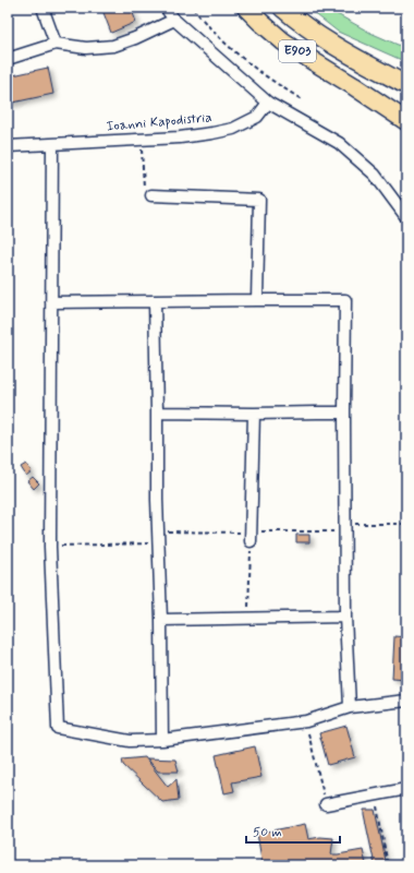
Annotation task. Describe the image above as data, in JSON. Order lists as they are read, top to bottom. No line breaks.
{"streets":{"main road":["E903"],"street":["Ioanni Kapodistria"]},"scale_bar":"50 m"}
